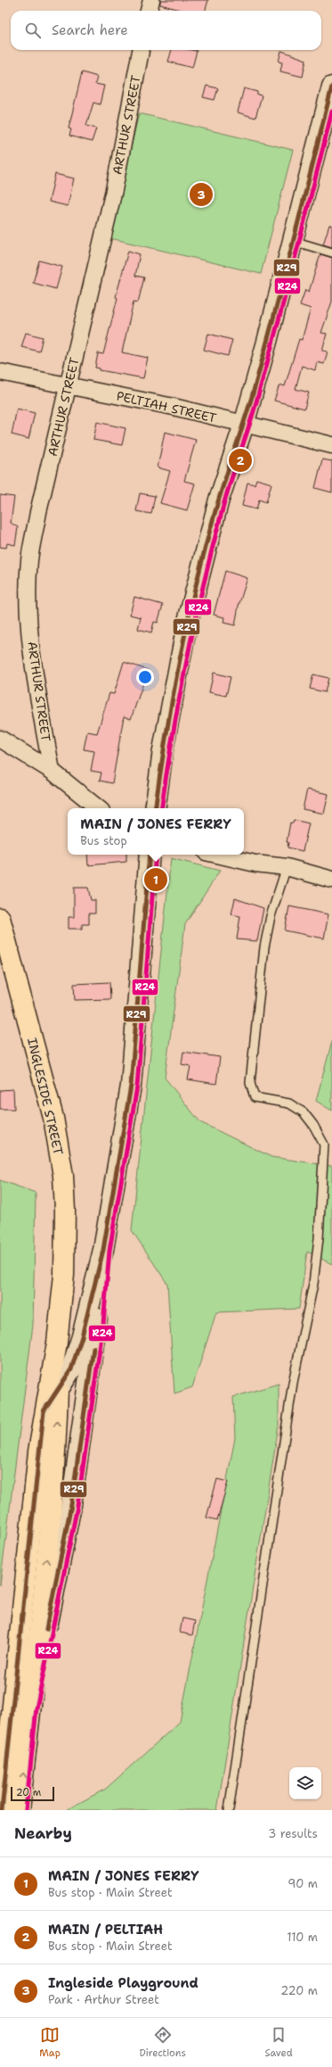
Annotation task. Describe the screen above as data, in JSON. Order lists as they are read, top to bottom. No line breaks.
{"streets":{"main road":["INGLESIDE STREET"],"street":["ARTHUR STREET","PELTIAH STREET"]},"crossings":[["ARTHUR STREET","PELTIAH STREET"]],"lines":["transit line R29","transit line R24"],"scale_bar":"20 m","page":{"search":"Search here","pins":["3","2","1"],"popup":["MAIN / JONES FERRY","Bus stop"],"scale":"20 m","heading":["Nearby","3 results"],"list":[{"mark":"1","name":"MAIN / JONES FERRY","note":"Bus stop · Main Street","value":"90 m"},{"mark":"2","name":"MAIN / PELTIAH","note":"Bus stop · Main Street","value":"110 m"},{"mark":"3","name":"Ingleside Playground","note":"Park · Arthur Street","value":"220 m"}],"nav":["Map","Directions","Saved"]}}
